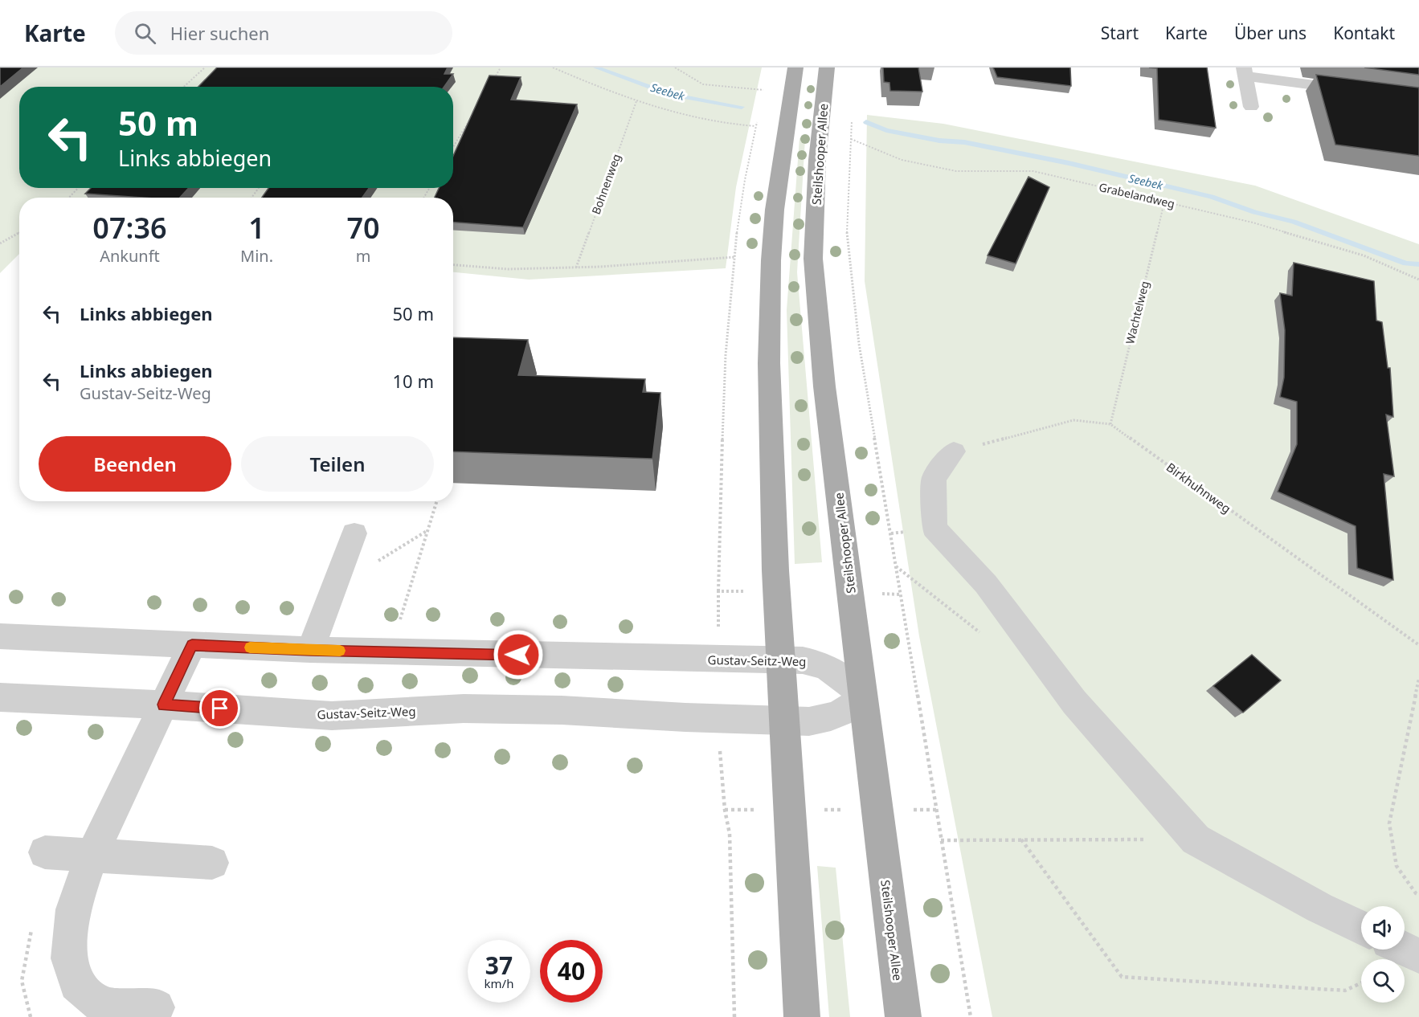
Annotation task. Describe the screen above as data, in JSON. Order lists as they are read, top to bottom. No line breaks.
{"streets":{"main road":["Steilshooper Allee"],"street":["Gustav-Seitz-Weg"],"path":["Bohnenweg","Grabelandweg","Wachtelweg","Birkhuhnweg"]},"crossings":[["Steilshooper Allee","Gustav-Seitz-Weg"],["Grabelandweg","Wachtelweg"],["Wachtelweg","Birkhuhnweg"]],"water":["Seebek"],"page":{"header":"Karte","search":"Hier suchen","nav":["Start","Karte","Über uns","Kontakt"],"turn":["50 m","Links abbiegen"],"eta":["07:36","Ankunft","1","Min.","70","m"],"list":[{"name":"Links abbiegen","value":"50 m"},{"name":"Links abbiegen","note":"Gustav-Seitz-Weg","value":"10 m"}],"buttons":["Beenden","Teilen"],"speed":"37 km/h","limit":"40"}}
